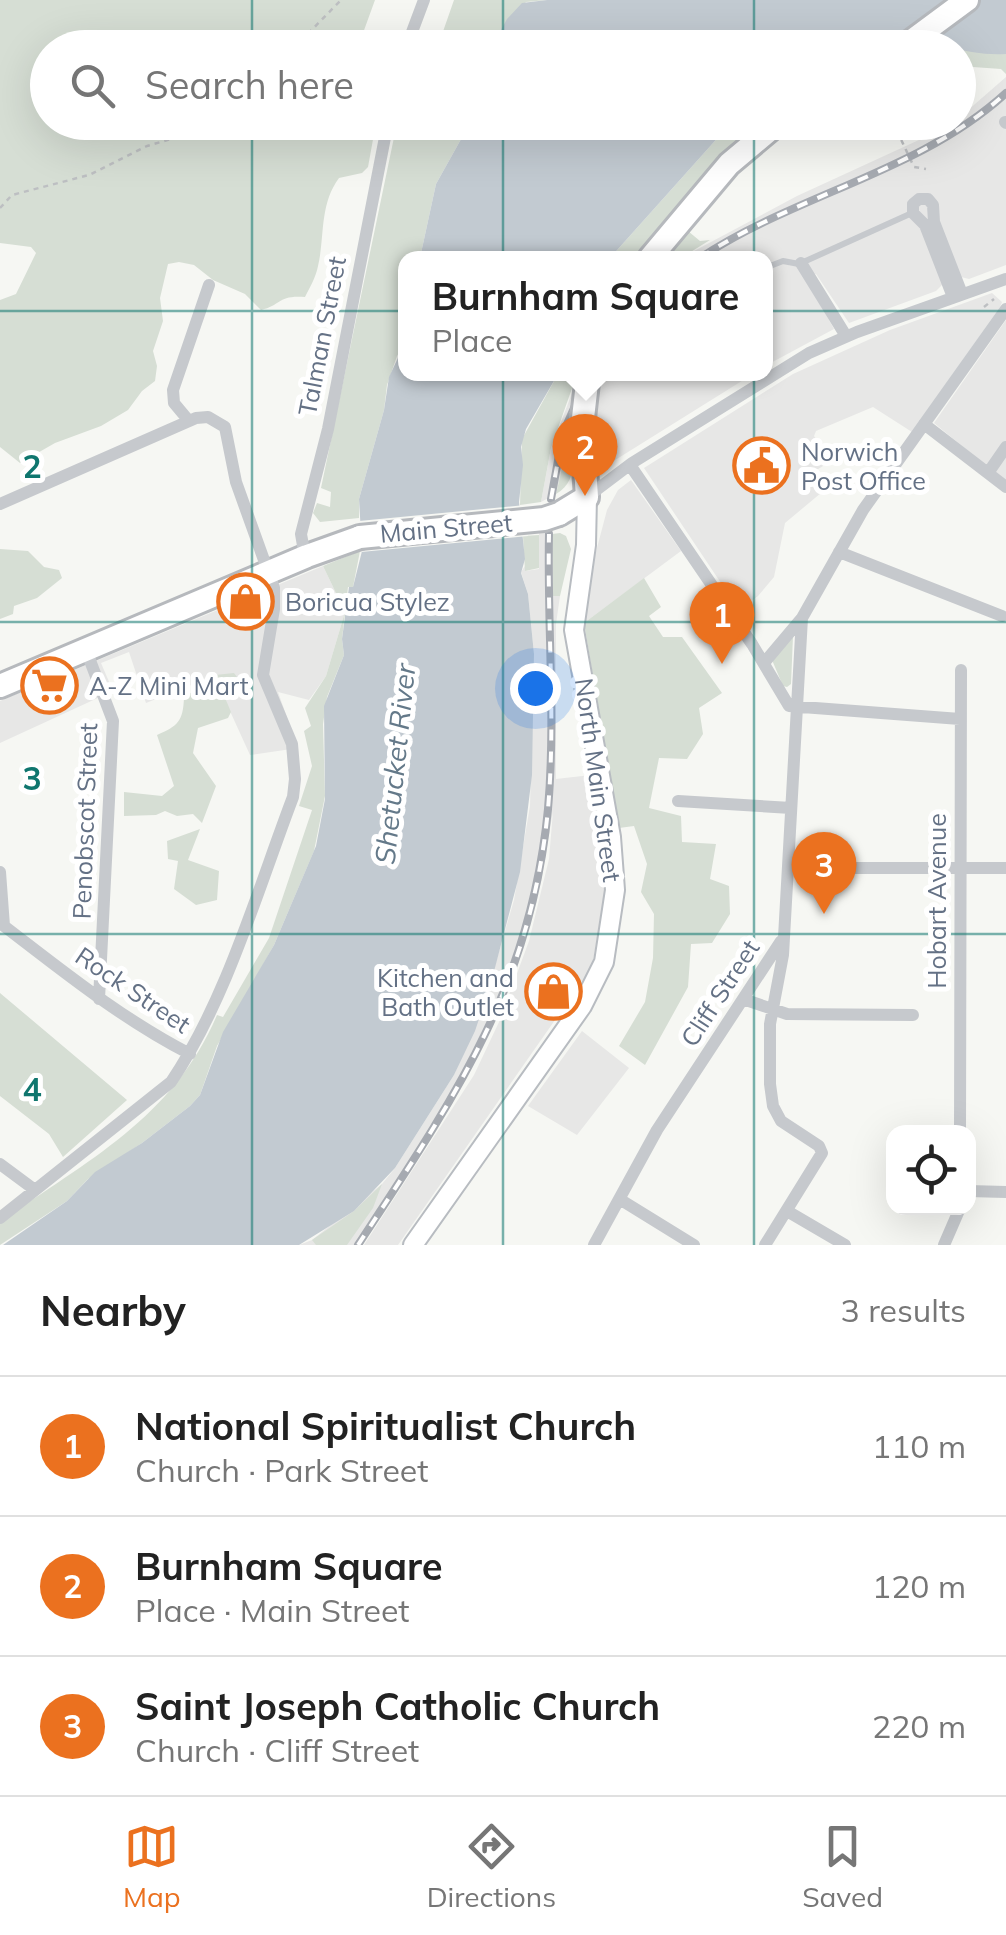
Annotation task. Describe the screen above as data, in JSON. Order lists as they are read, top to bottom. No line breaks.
{"streets":{"highway":["Main Street"],"main road":["North Main Street"],"street":["Talman Street","Penobscot Street","Hobart Avenue","Rock Street","Cliff Street"]},"crossings":[["Talman Street","Main Street"],["Main Street","North Main Street"],["Main Street","Penobscot Street"],["Penobscot Street","Rock Street"]],"water":["Shetucket River"],"places":{"public building":["Norwich Post Office"],"shop":["Boricua Stylez","Kitchen and Bath Outlet"],"supermarket":["A-Z Mini Mart"]},"page":{"search":"Search here","popup":["Burnham Square","Place"],"pins":["2","1","3"],"heading":["Nearby","3 results"],"list":[{"mark":"1","name":"National Spiritualist Church","note":"Church · Park Street","value":"110 m"},{"mark":"2","name":"Burnham Square","note":"Place · Main Street","value":"120 m"},{"mark":"3","name":"Saint Joseph Catholic Church","note":"Church · Cliff Street","value":"220 m"}],"nav":["Map","Directions","Saved"]},"grid":{"rows":["2","3","4"]}}
